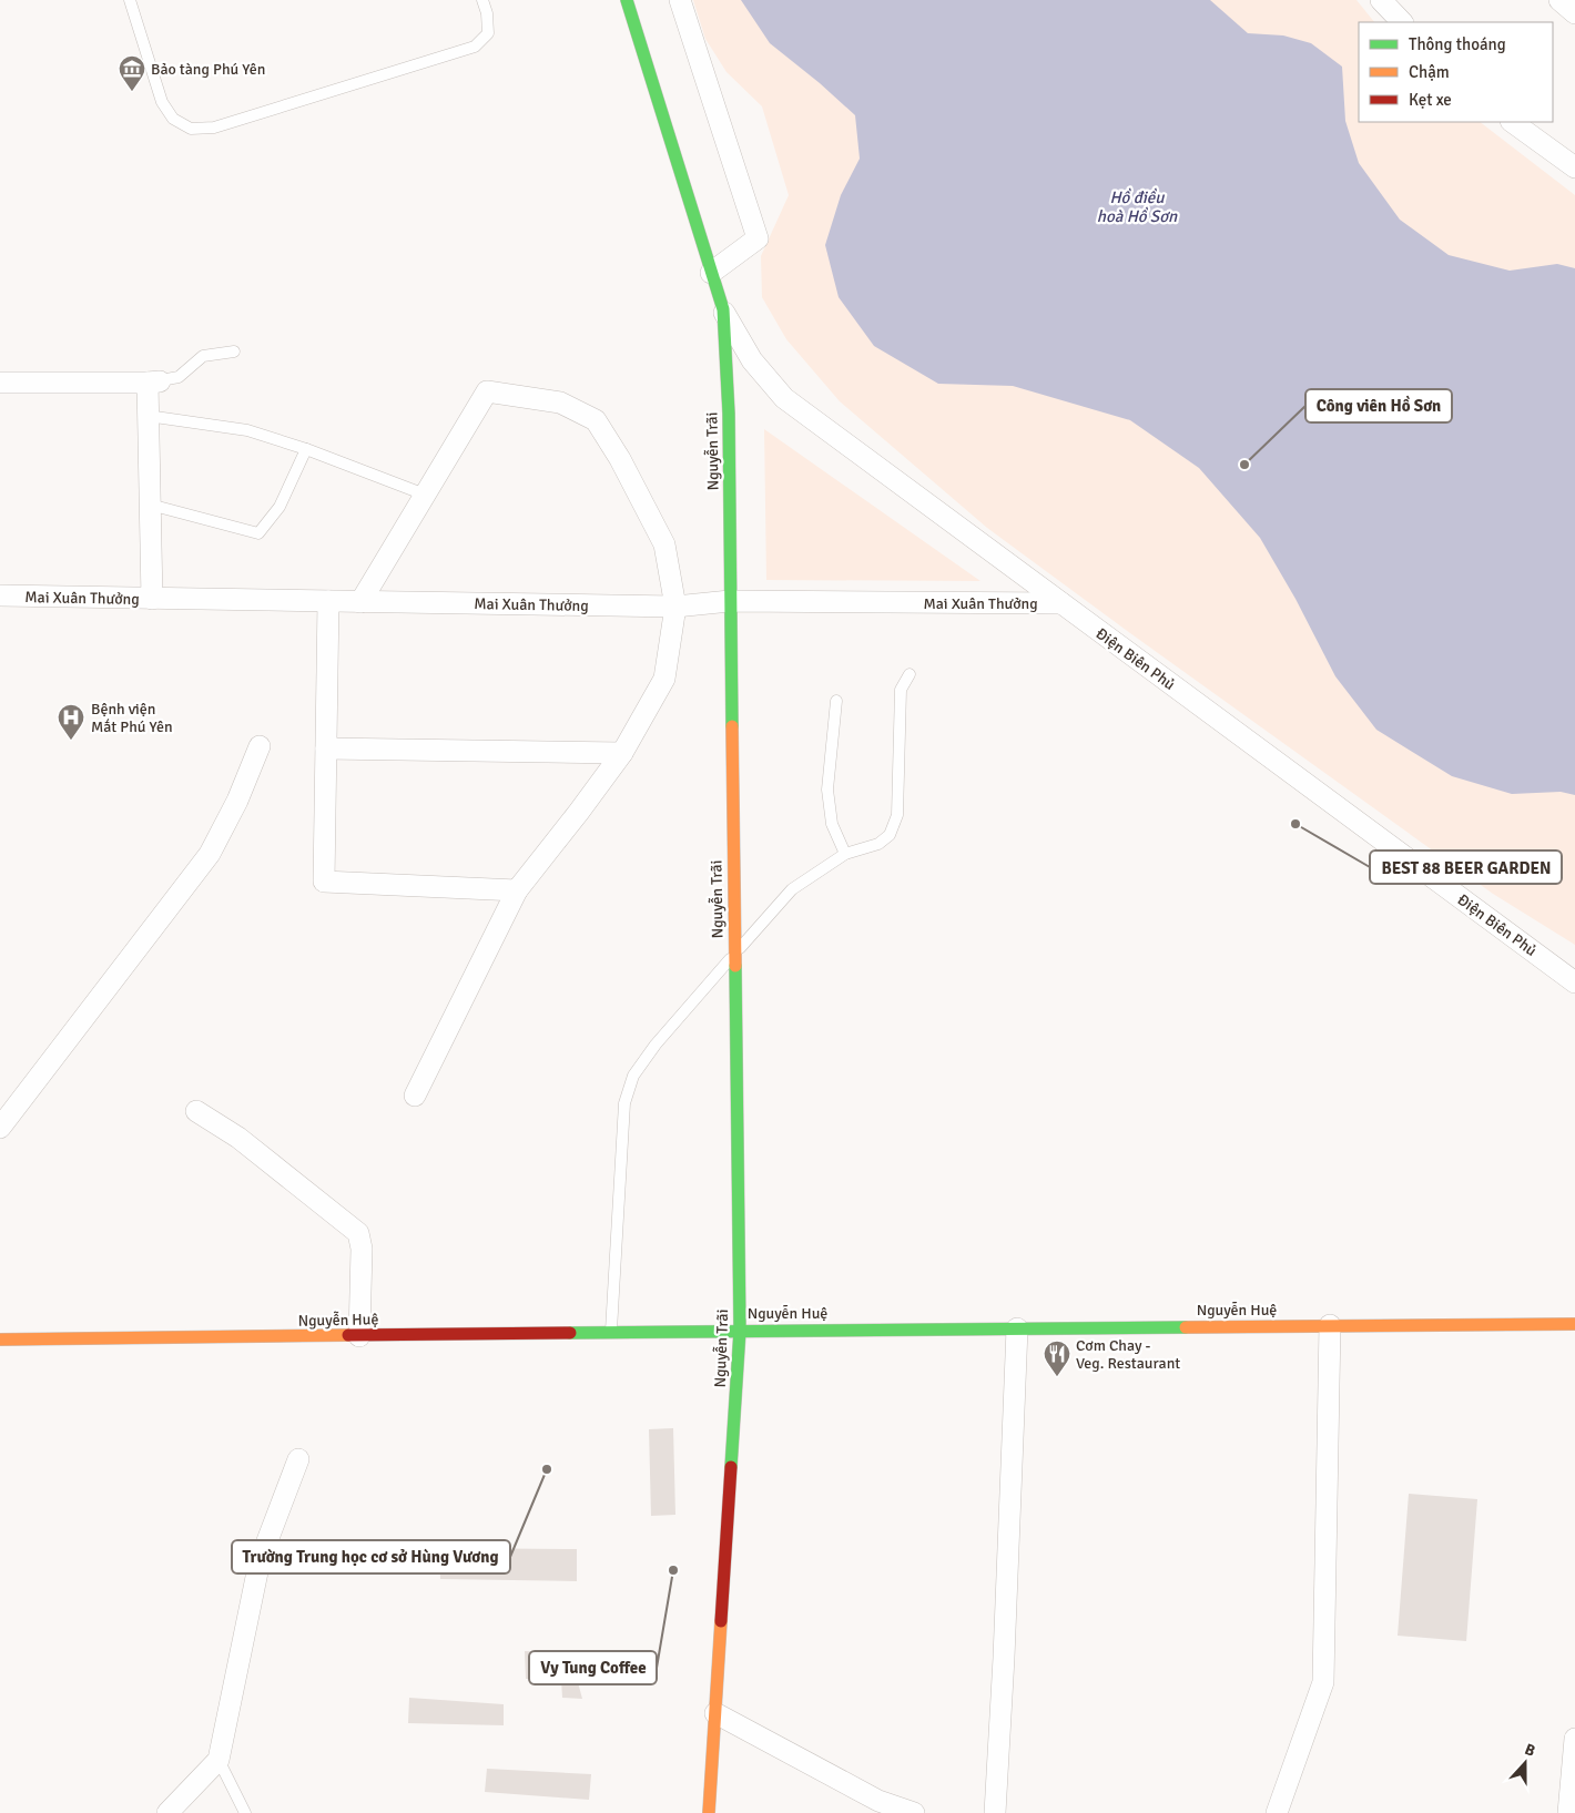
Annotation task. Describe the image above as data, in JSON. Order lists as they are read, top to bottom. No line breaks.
{"streets":{"street":["Nguyễn Trãi","Mai Xuân Thưởng","Điện Biên Phủ","Nguyễn Huệ"]},"crossings":[["Nguyễn Trãi","Mai Xuân Thưởng"],["Nguyễn Trãi","Điện Biên Phủ"],["Nguyễn Trãi","Nguyễn Huệ"],["Mai Xuân Thưởng","Điện Biên Phủ"]],"water":["Hồ điều hoà Hồ Sơn"],"places":{"museum":["Bảo tàng Phú Yên"],"other":["Công viên Hồ Sơn","BEST 88 BEER GARDEN","Trường Trung học cơ sở Hùng Vương","Vy Tung Coffee"],"hospital":["Bệnh viện Mắt Phú Yên"],"restaurant":["Cơm Chay - Veg. Restaurant"]},"legend":["Thông thoáng","Chậm","Kẹt xe"],"north":"top"}
